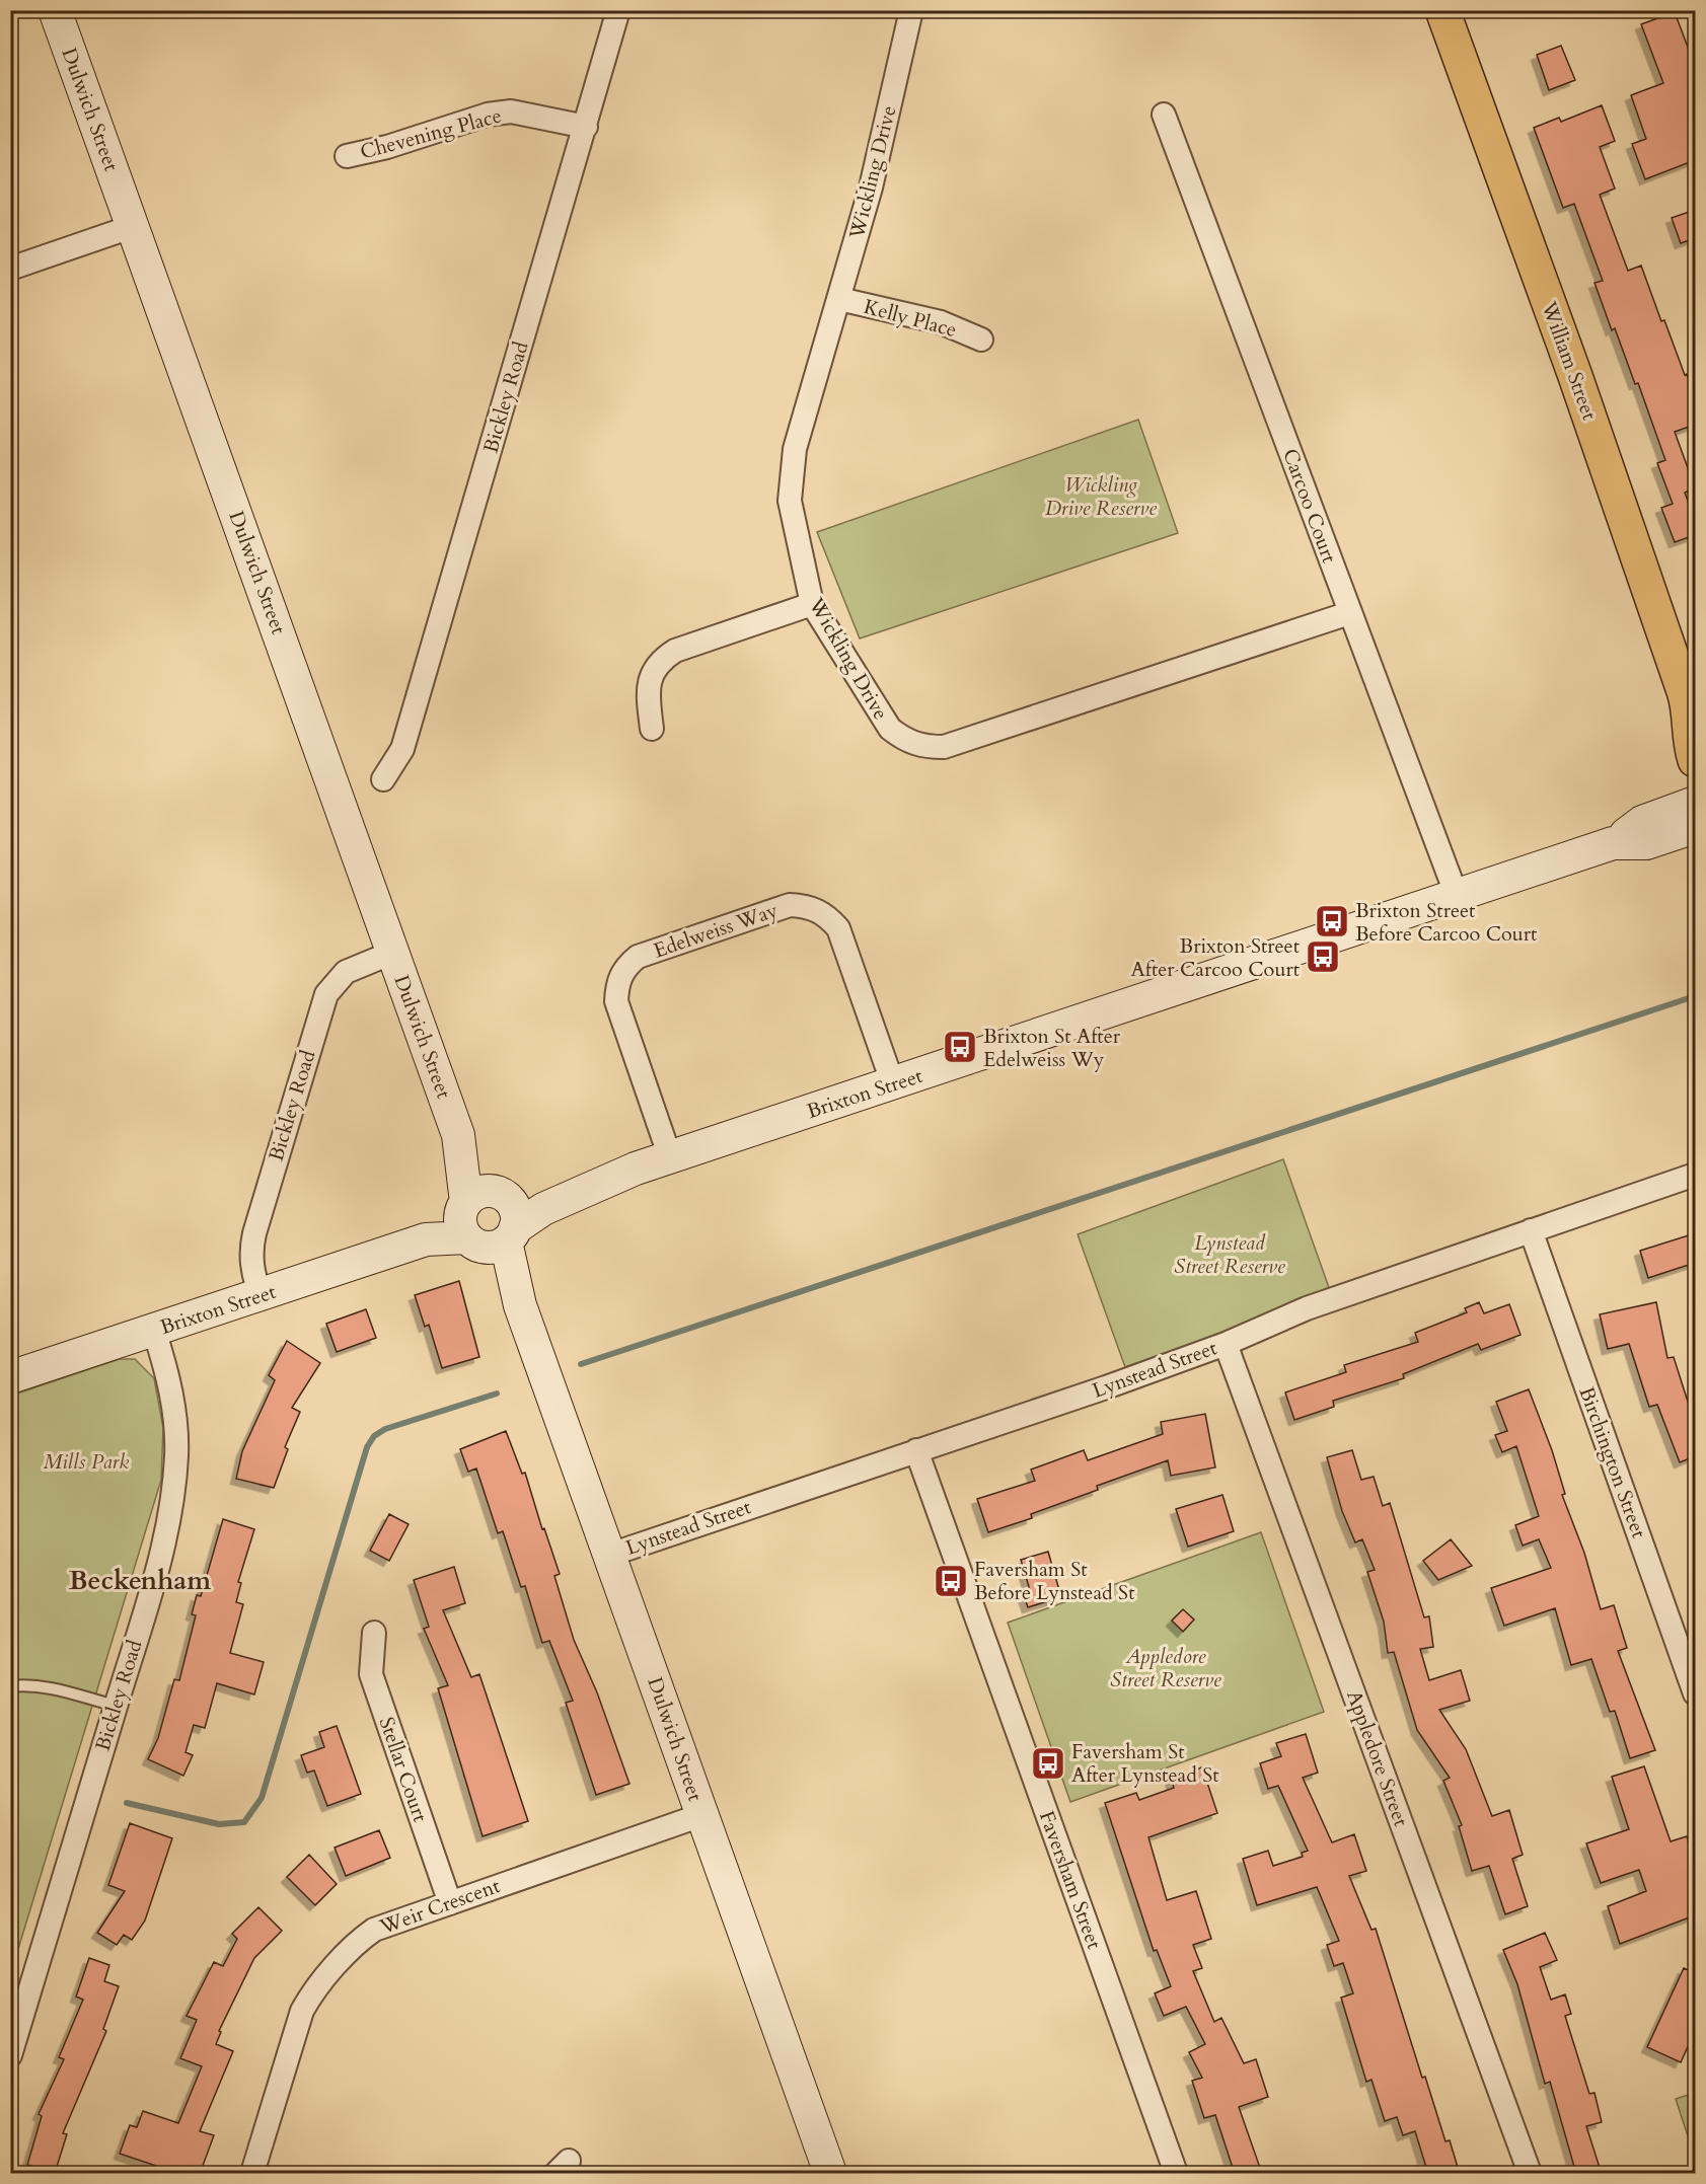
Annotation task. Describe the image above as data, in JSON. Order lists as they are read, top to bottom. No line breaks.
{"streets":{"main road":["William Street"],"street":["Dulwich Street","Chevening Place","Wickling Drive","Kelly Place","Bickley Road","Carcoo Court","Edelweiss Way","Brixton Street","Lynstead Street","Birchington Street","Appledore Street","Stellar Court","Faversham Street","Weir Crescent"]},"crossings":[["Dulwich Street","Bickley Road"],["Dulwich Street","Brixton Street"],["Dulwich Street","Lynstead Street"],["Dulwich Street","Weir Crescent"],["Chevening Place","Bickley Road"],["Wickling Drive","Kelly Place"],["Wickling Drive","Carcoo Court"],["Bickley Road","Brixton Street"],["Carcoo Court","Brixton Street"],["Edelweiss Way","Brixton Street"],["Lynstead Street","Birchington Street"],["Lynstead Street","Appledore Street"],["Lynstead Street","Faversham Street"],["Stellar Court","Weir Crescent"]],"districts":["Beckenham"],"parks":["Wickling Drive Reserve","Lynstead Street Reserve","Mills Park","Appledore Street Reserve"],"places":{"bus stop":["Brixton Street Before Carcoo Court","Brixton Street After Carcoo Court","Brixton St After Edelweiss Wy","Faversham St Before Lynstead St","Faversham St After Lynstead St"]}}
